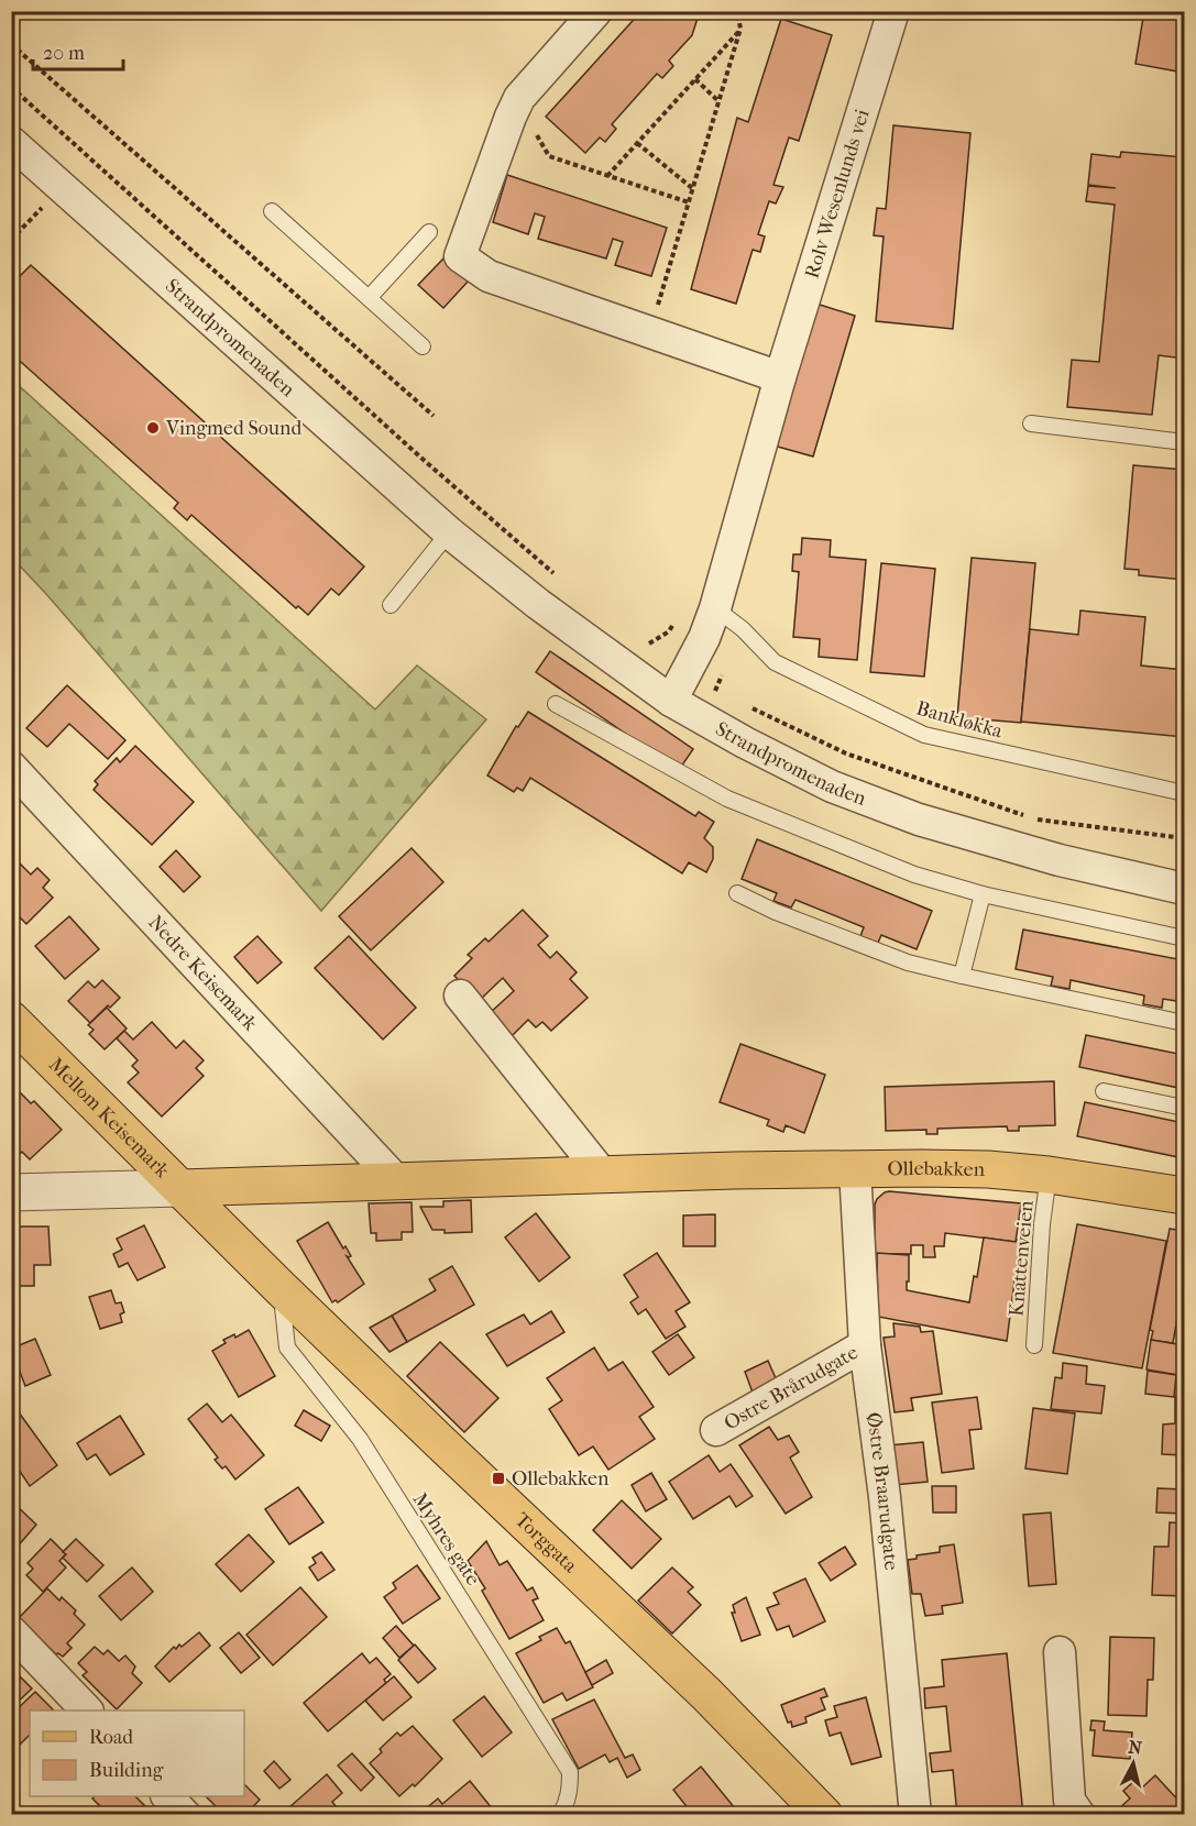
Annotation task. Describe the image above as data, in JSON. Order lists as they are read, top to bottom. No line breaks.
{"streets":{"main road":["Mellom Keisemark","Ollebakken","Torggata"],"street":["Rolv Wesenlunds vei","Strandpromenaden","Nedre Keisemark","Ostre Brårudgate","Østre Braarudgate"],"lane":["Bankløkka","Knattenveien","Myhres gate"]},"crossings":[["Rolv Wesenlunds vei","Strandpromenaden"],["Rolv Wesenlunds vei","Bankløkka"],["Nedre Keisemark","Ollebakken"],["Mellom Keisemark","Ollebakken"],["Mellom Keisemark","Torggata"],["Ollebakken","Knattenveien"],["Ollebakken","Østre Braarudgate"],["Ollebakken","Torggata"],["Ostre Brårudgate","Østre Braarudgate"],["Myhres gate","Torggata"]],"places":{"other":["Vingmed Sound"],"transit":["Ollebakken"]},"legend":["Road","Building"],"scale_bar":"20 m","north":"top"}
